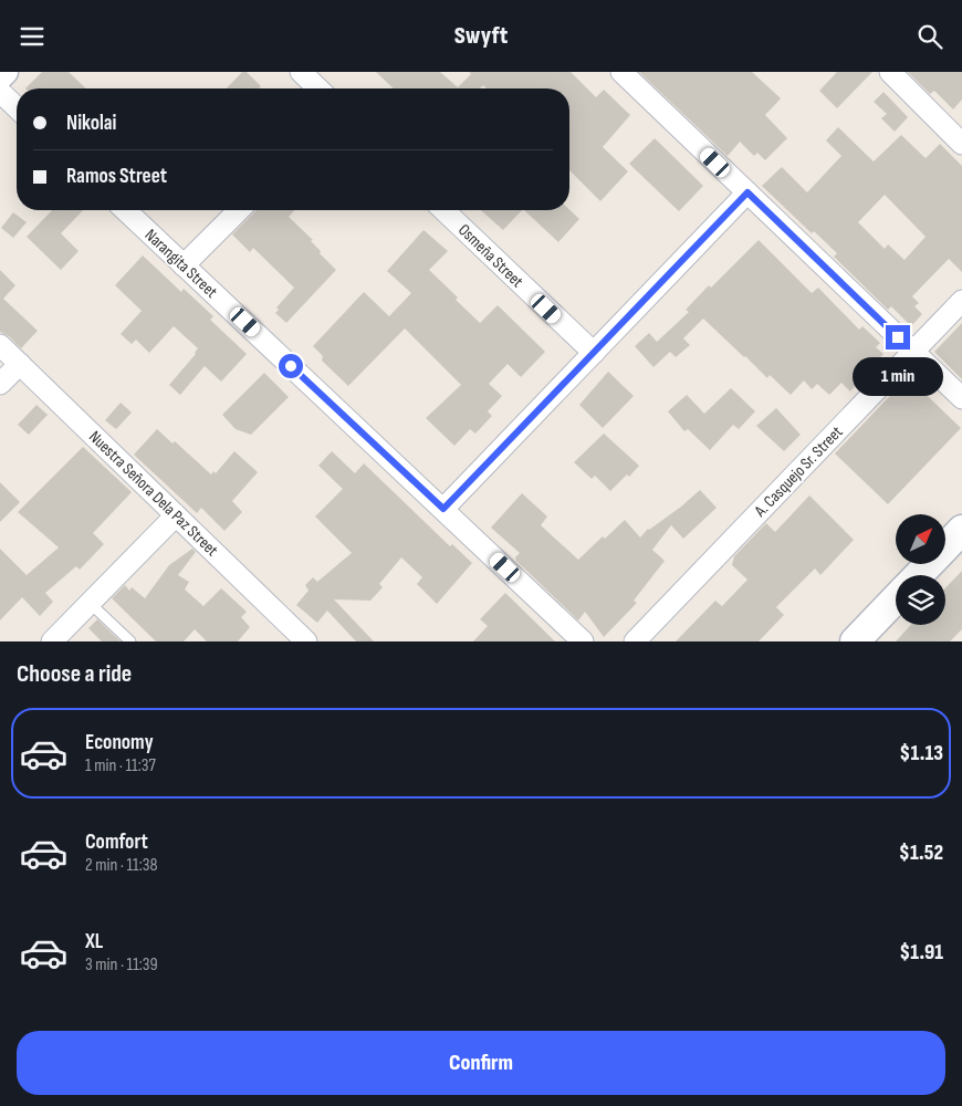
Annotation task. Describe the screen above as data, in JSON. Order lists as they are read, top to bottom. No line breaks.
{"streets":{"street":["Osmeña Street","Narangita Street","A. Casquejo Sr. Street","Nuestra Señora Dela Paz Street"]},"north":"top right","page":{"header":"Swyft","banner":["Nikolai","Ramos Street"],"bubble":"1 min","heading":"Choose a ride","list":[{"name":"Economy","note":"1 min · 11:37","value":"$1.13"},{"name":"Comfort","note":"2 min · 11:38","value":"$1.52"},{"name":"XL","note":"3 min · 11:39","value":"$1.91"}],"buttons":"Confirm"}}
